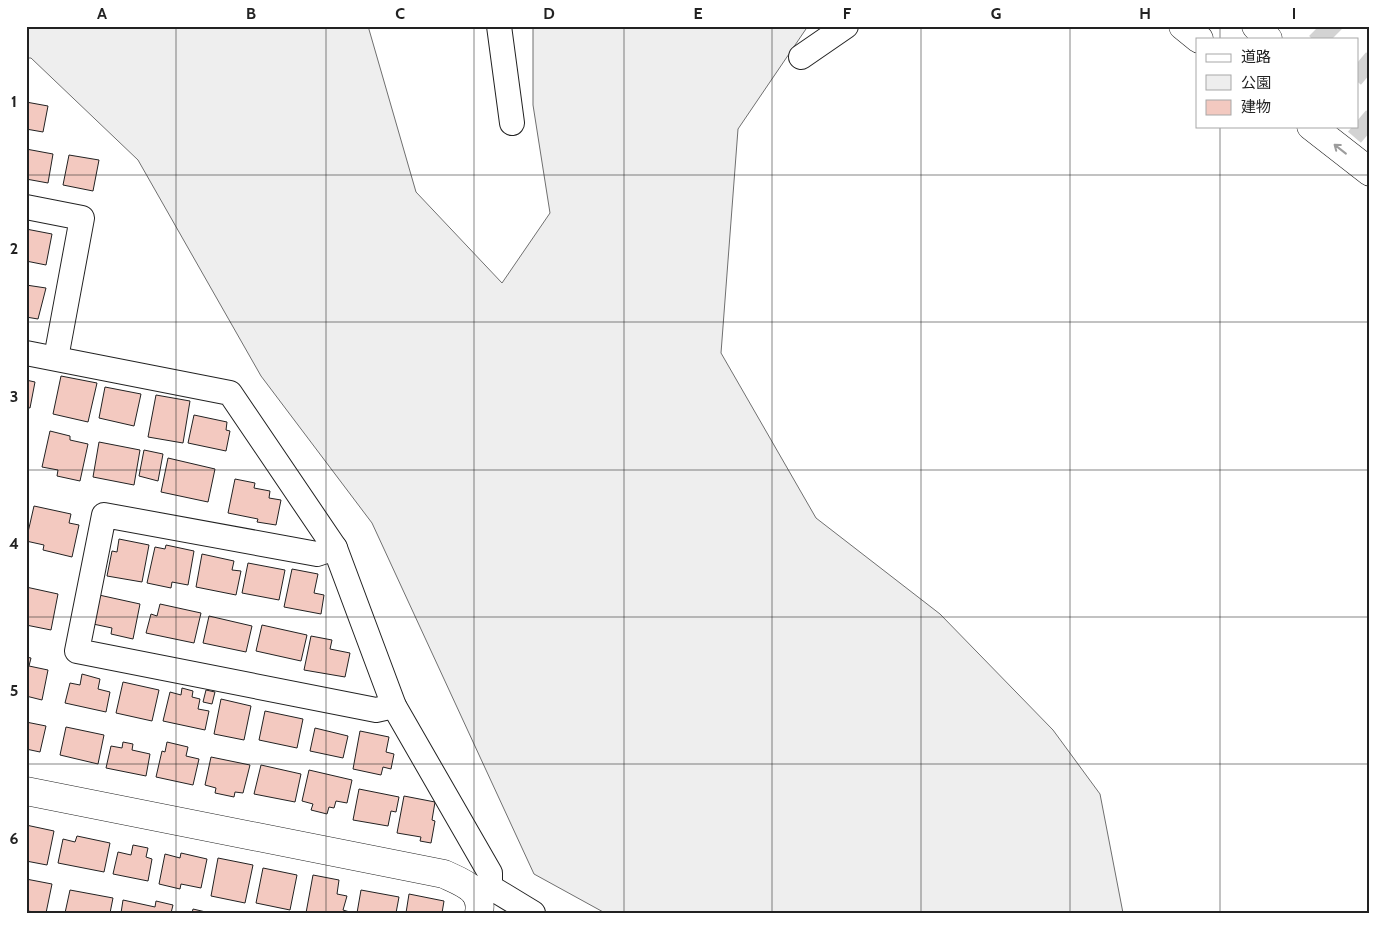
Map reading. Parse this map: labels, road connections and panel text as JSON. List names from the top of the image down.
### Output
{
  "legend": ["道路", "公園", "建物"],
  "grid": {
    "columns": [
      "A",
      "B",
      "C",
      "D",
      "E",
      "F",
      "G",
      "H",
      "I"
    ],
    "rows": [
      "1",
      "2",
      "3",
      "4",
      "5",
      "6"
    ]
  }
}
